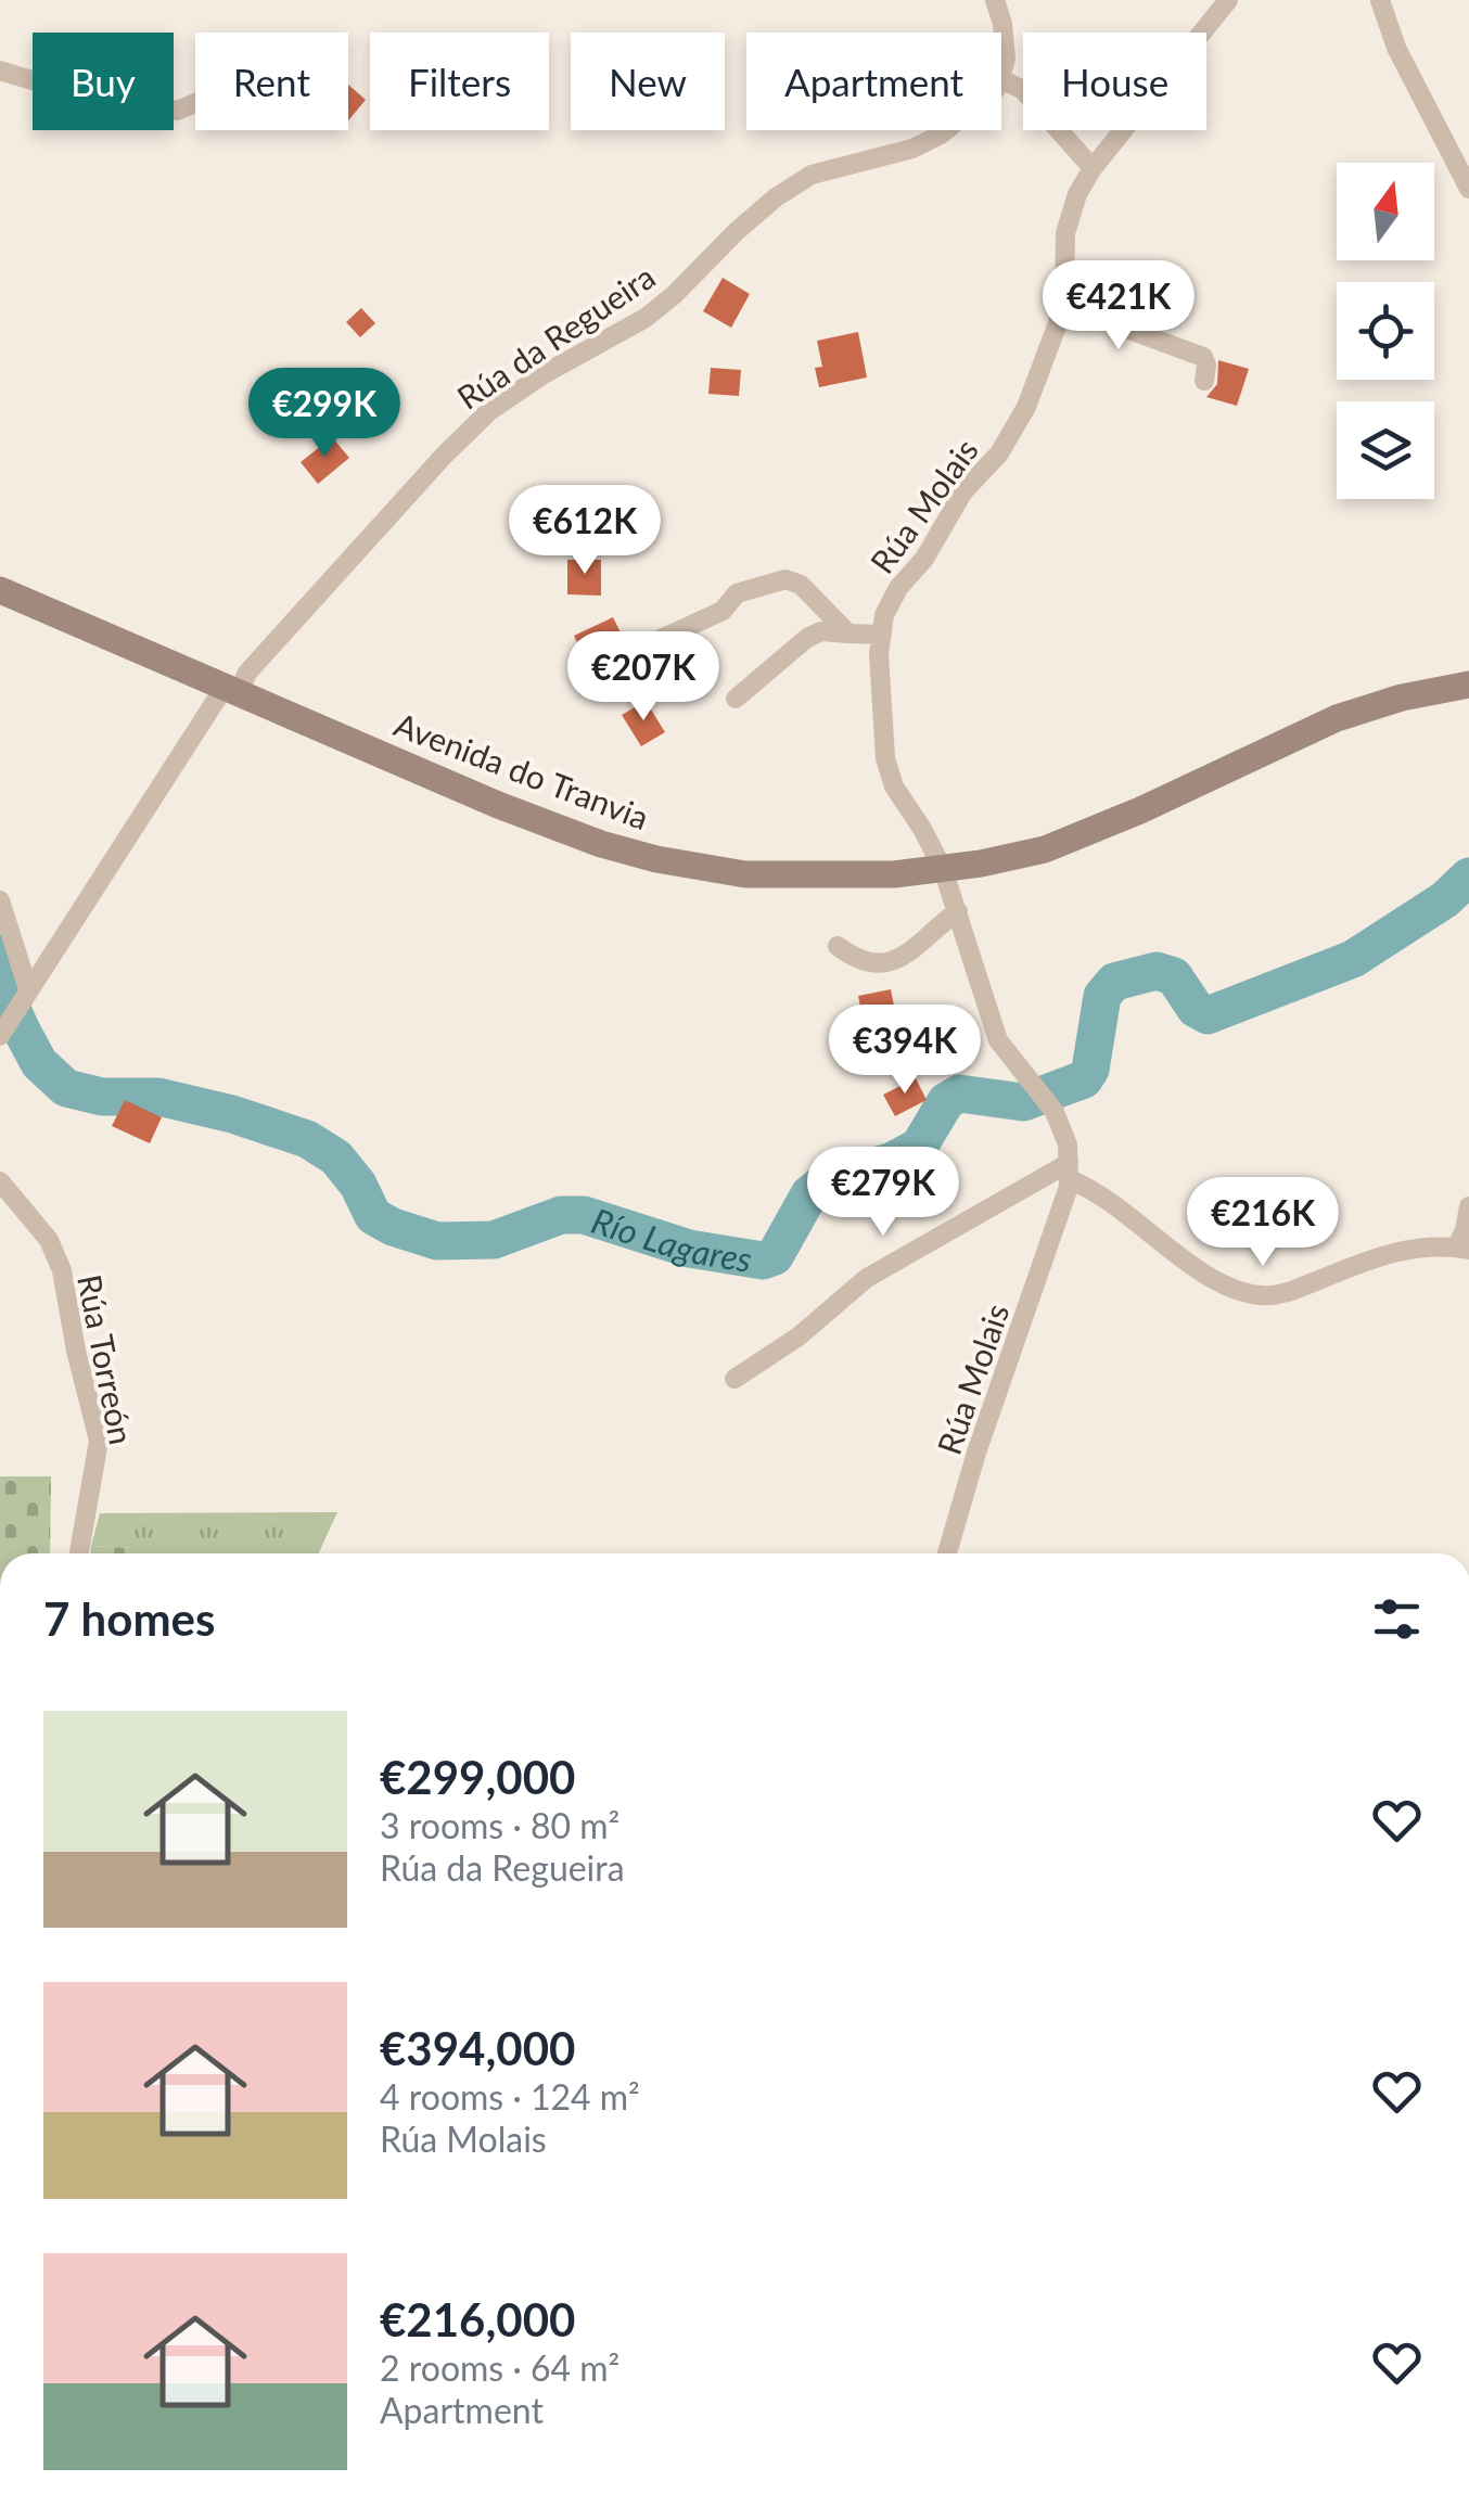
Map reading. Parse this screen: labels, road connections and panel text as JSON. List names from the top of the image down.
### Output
{
  "streets": {
    "main road": ["Avenida do Tranvia"],
    "street": ["Rúa da Regueira", "Rúa Molais", "Rúa Torreón"]
  },
  "crossings": [
    ["Rúa da Regueira", "Avenida do Tranvia"],
    ["Rúa Molais", "Avenida do Tranvia"]
  ],
  "water": ["Río Lagares"],
  "north": "top",
  "page": {
    "chip": [
      "Buy",
      "Rent",
      "Filters",
      "New",
      "Apartment",
      "House"
    ],
    "price": [
      "€421K",
      "€299K",
      "€612K",
      "€207K",
      "€394K",
      "€279K",
      "€216K"
    ],
    "heading": "7 homes",
    "list": [
      {
        "name": "€299,000",
        "note": "3 rooms · 80 m² · Rúa da Regueira"
      },
      {
        "name": "€394,000",
        "note": "4 rooms · 124 m² · Rúa Molais"
      },
      {
        "name": "€216,000",
        "note": "2 rooms · 64 m² · Apartment"
      }
    ]
  }
}
